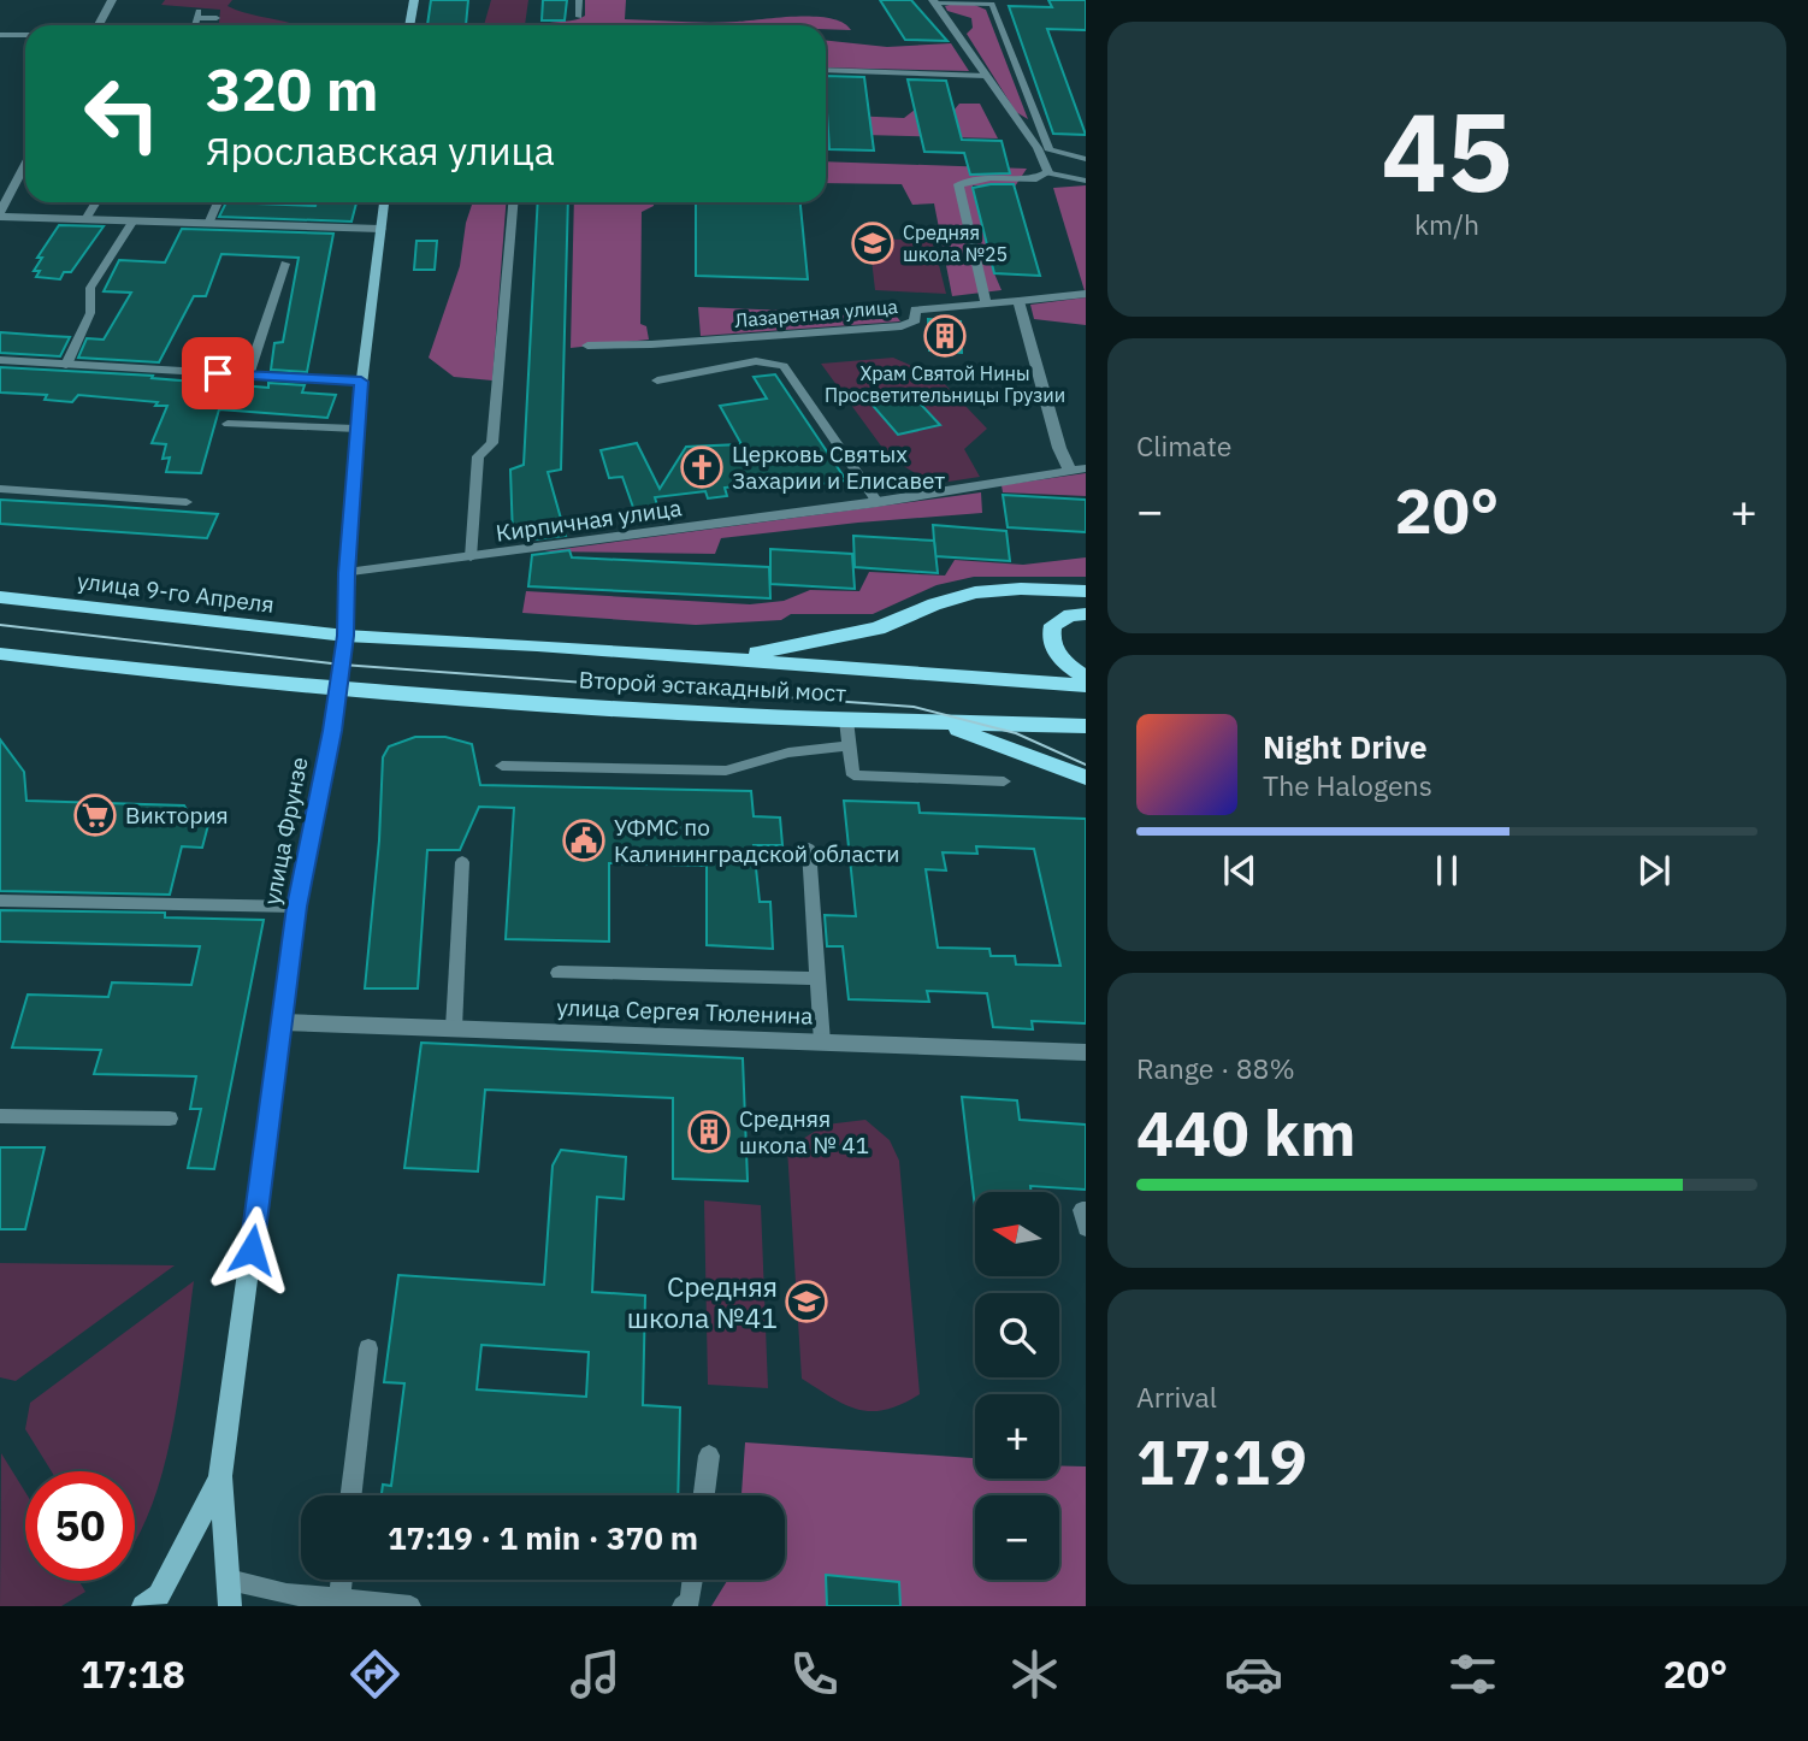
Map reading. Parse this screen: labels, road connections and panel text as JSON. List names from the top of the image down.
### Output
{
  "streets": {
    "main road": ["улица 9-го Апреля", "Второй эстакадный мост", "улица Фрунзе"],
    "street": ["Лазаретная улица", "Кирпичная улица", "улица Сергея Тюленина"]
  },
  "crossings": [
    ["Кирпичная улица", "улица Фрунзе"],
    ["улица 9-го Апреля", "Второй эстакадный мост"],
    ["улица 9-го Апреля", "улица Фрунзе"],
    ["Второй эстакадный мост", "улица Фрунзе"],
    ["улица Фрунзе", "улица Сергея Тюленина"]
  ],
  "places": {
    "school or university": ["Средняя школа №25", "Средняя школа №41"],
    "building": ["Храм Святой Нины Просветительницы Грузии", "Средняя школа № 41"],
    "church": ["Церковь Святых Захарии и Елисавет"],
    "supermarket": ["Виктория"],
    "public building": ["УФМС по Калининградской области"]
  },
  "north": "left",
  "page": {
    "tile": [
      ["45", "km/h"],
      "Climate",
      ["Range · 88%", "440 km"],
      ["Arrival", "17:19"]
    ],
    "turn": ["320 m", "Ярославская улица"],
    "heat": ["−", "20°", "+"],
    "song": ["Night Drive", "The Halogens"],
    "map_buttons": ["+", "−"],
    "limit": "50",
    "trip": "17:19 · 1 min · 370 m",
    "tabs": ["17:18", "20°"]
  }
}
